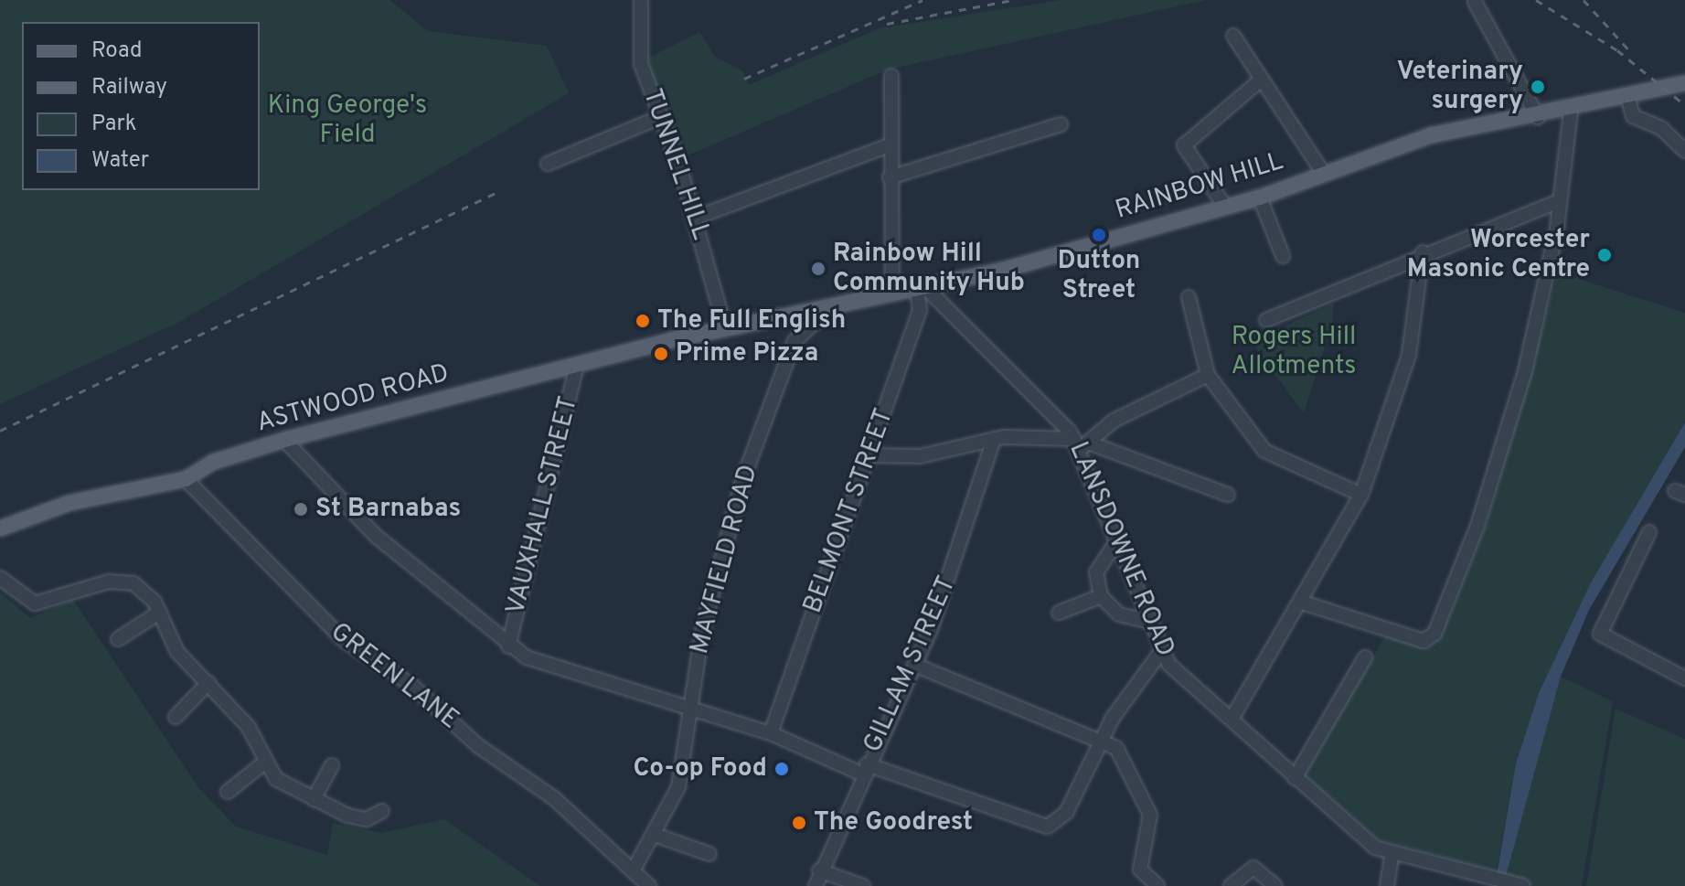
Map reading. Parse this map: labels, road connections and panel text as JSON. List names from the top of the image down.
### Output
{
  "streets": {
    "main road": ["RAINBOW HILL", "ASTWOOD ROAD"],
    "street": [
      "TUNNEL HILL",
      "VAUXHALL STREET",
      "BELMONT STREET",
      "LANSDOWNE ROAD",
      "MAYFIELD ROAD",
      "GILLAM STREET",
      "GREEN LANE"
    ]
  },
  "crossings": [
    ["TUNNEL HILL", "RAINBOW HILL"],
    ["TUNNEL HILL", "ASTWOOD ROAD"],
    ["RAINBOW HILL", "ASTWOOD ROAD"],
    ["RAINBOW HILL", "BELMONT STREET"],
    ["RAINBOW HILL", "LANSDOWNE ROAD"],
    ["RAINBOW HILL", "MAYFIELD ROAD"],
    ["ASTWOOD ROAD", "VAUXHALL STREET"],
    ["ASTWOOD ROAD", "GREEN LANE"],
    ["BELMONT STREET", "LANSDOWNE ROAD"],
    ["MAYFIELD ROAD", "GREEN LANE"]
  ],
  "parks": ["King George's Field", "Rogers Hill Allotments"],
  "places": [
    "Veterinary surgery",
    "Dutton Street",
    "Worcester Masonic Centre",
    "Rainbow Hill Community Hub",
    "The Full English",
    "Prime Pizza",
    "St Barnabas",
    "Co-op Food",
    "The Goodrest"
  ],
  "legend": [
    "Road",
    "Railway",
    "Park",
    "Water"
  ]
}
